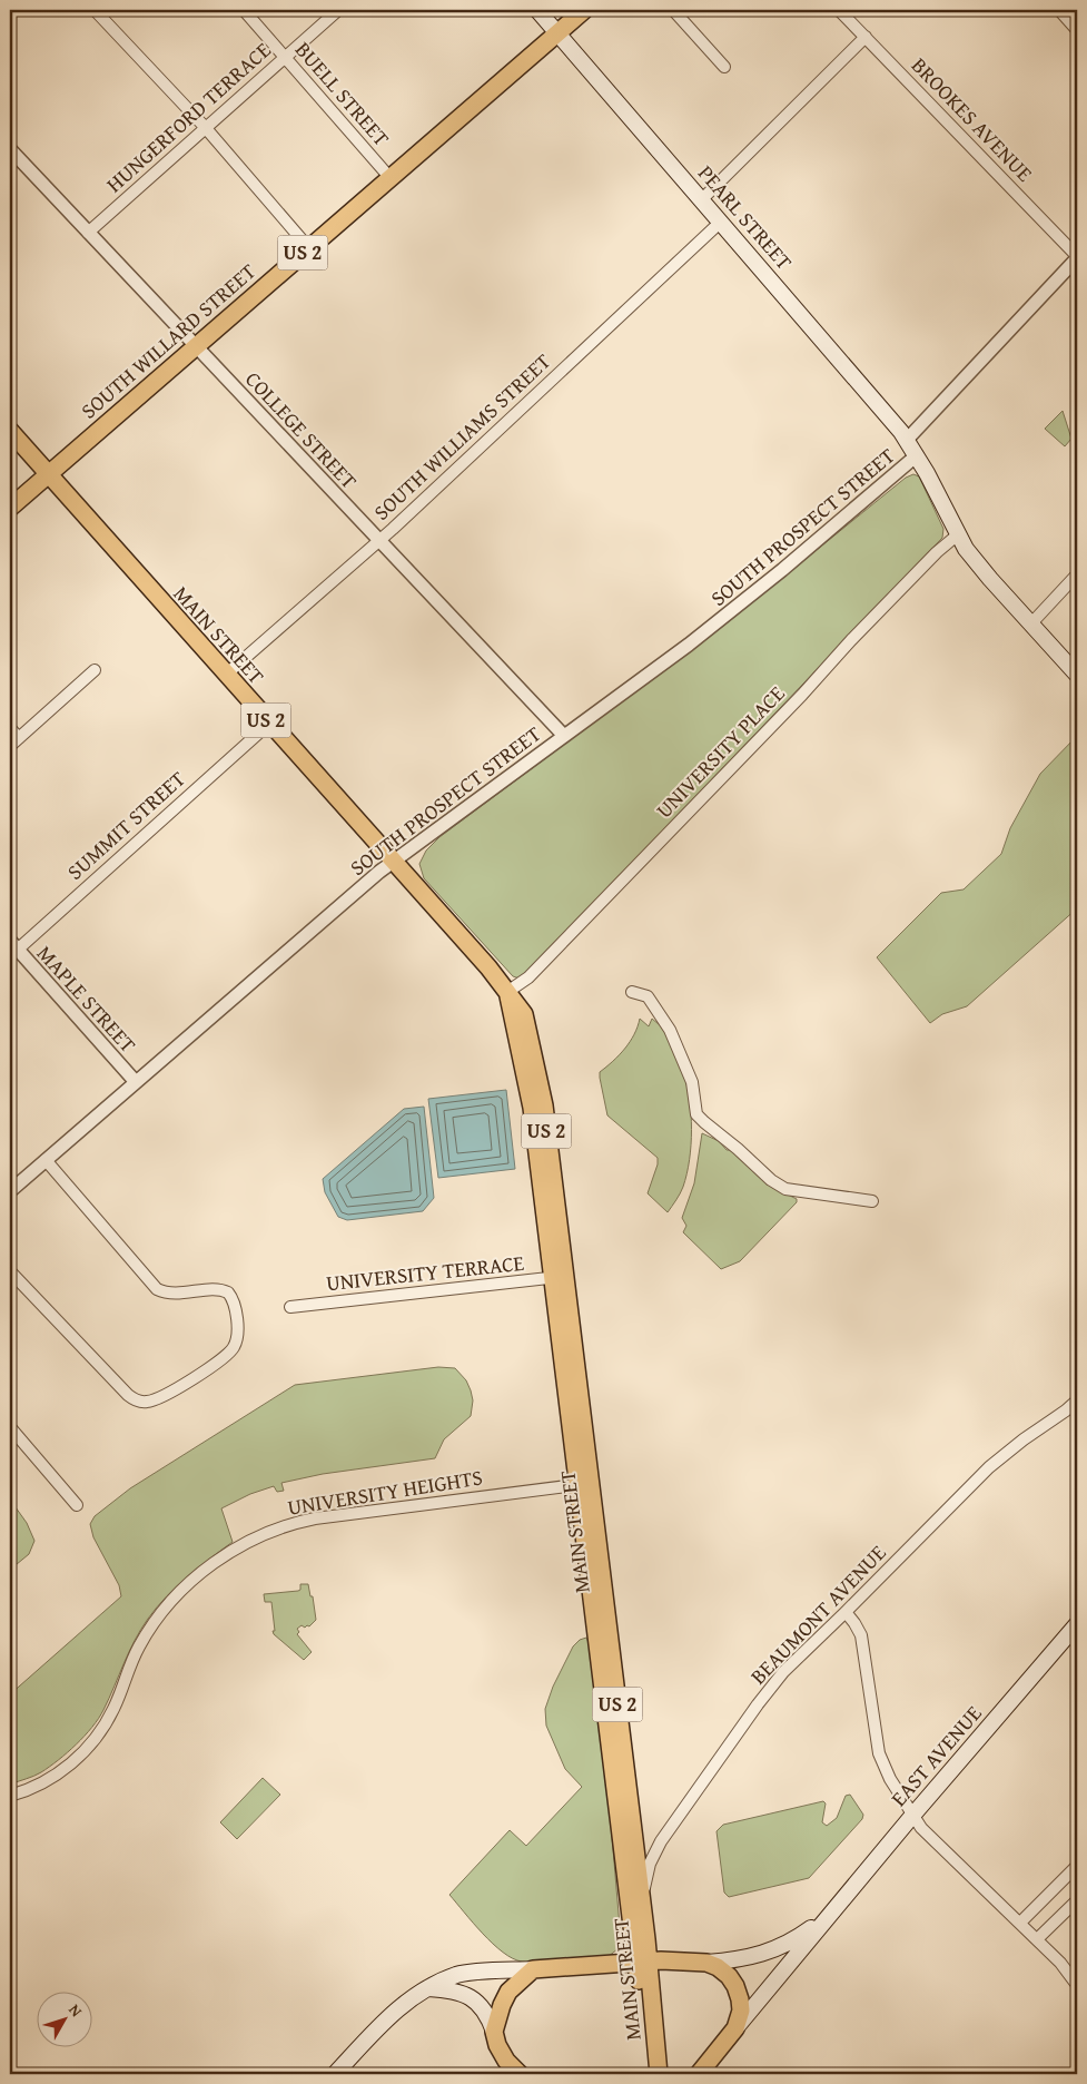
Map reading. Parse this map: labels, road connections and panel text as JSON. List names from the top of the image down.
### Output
{
  "streets": {
    "main road": [
      "PEARL STREET",
      "US 2",
      "SOUTH WILLARD STREET",
      "MAIN STREET",
      "EAST AVENUE"
    ],
    "street": [
      "BUELL STREET",
      "HUNGERFORD TERRACE",
      "BROOKES AVENUE",
      "COLLEGE STREET",
      "SOUTH WILLIAMS STREET",
      "SOUTH PROSPECT STREET",
      "UNIVERSITY PLACE",
      "SUMMIT STREET",
      "MAPLE STREET",
      "UNIVERSITY TERRACE",
      "UNIVERSITY HEIGHTS",
      "BEAUMONT AVENUE"
    ]
  },
  "crossings": [
    ["BUELL STREET", "HUNGERFORD TERRACE"],
    ["BUELL STREET", "SOUTH WILLARD STREET"],
    ["HUNGERFORD TERRACE", "COLLEGE STREET"],
    ["PEARL STREET", "US 2"],
    ["PEARL STREET", "SOUTH WILLARD STREET"],
    ["PEARL STREET", "SOUTH WILLIAMS STREET"],
    ["PEARL STREET", "SOUTH PROSPECT STREET"],
    ["PEARL STREET", "UNIVERSITY PLACE"],
    ["US 2", "SOUTH WILLARD STREET"],
    ["SOUTH WILLARD STREET", "COLLEGE STREET"],
    ["SOUTH WILLARD STREET", "MAIN STREET"],
    ["COLLEGE STREET", "SOUTH WILLIAMS STREET"],
    ["COLLEGE STREET", "SOUTH PROSPECT STREET"],
    ["SOUTH WILLIAMS STREET", "MAIN STREET"],
    ["SOUTH PROSPECT STREET", "MAIN STREET"],
    ["SOUTH PROSPECT STREET", "MAPLE STREET"],
    ["MAIN STREET", "UNIVERSITY PLACE"],
    ["MAIN STREET", "SUMMIT STREET"],
    ["MAIN STREET", "UNIVERSITY TERRACE"],
    ["MAIN STREET", "UNIVERSITY HEIGHTS"],
    ["MAIN STREET", "BEAUMONT AVENUE"],
    ["MAIN STREET", "EAST AVENUE"],
    ["SUMMIT STREET", "MAPLE STREET"]
  ],
  "north": "top right"
}
